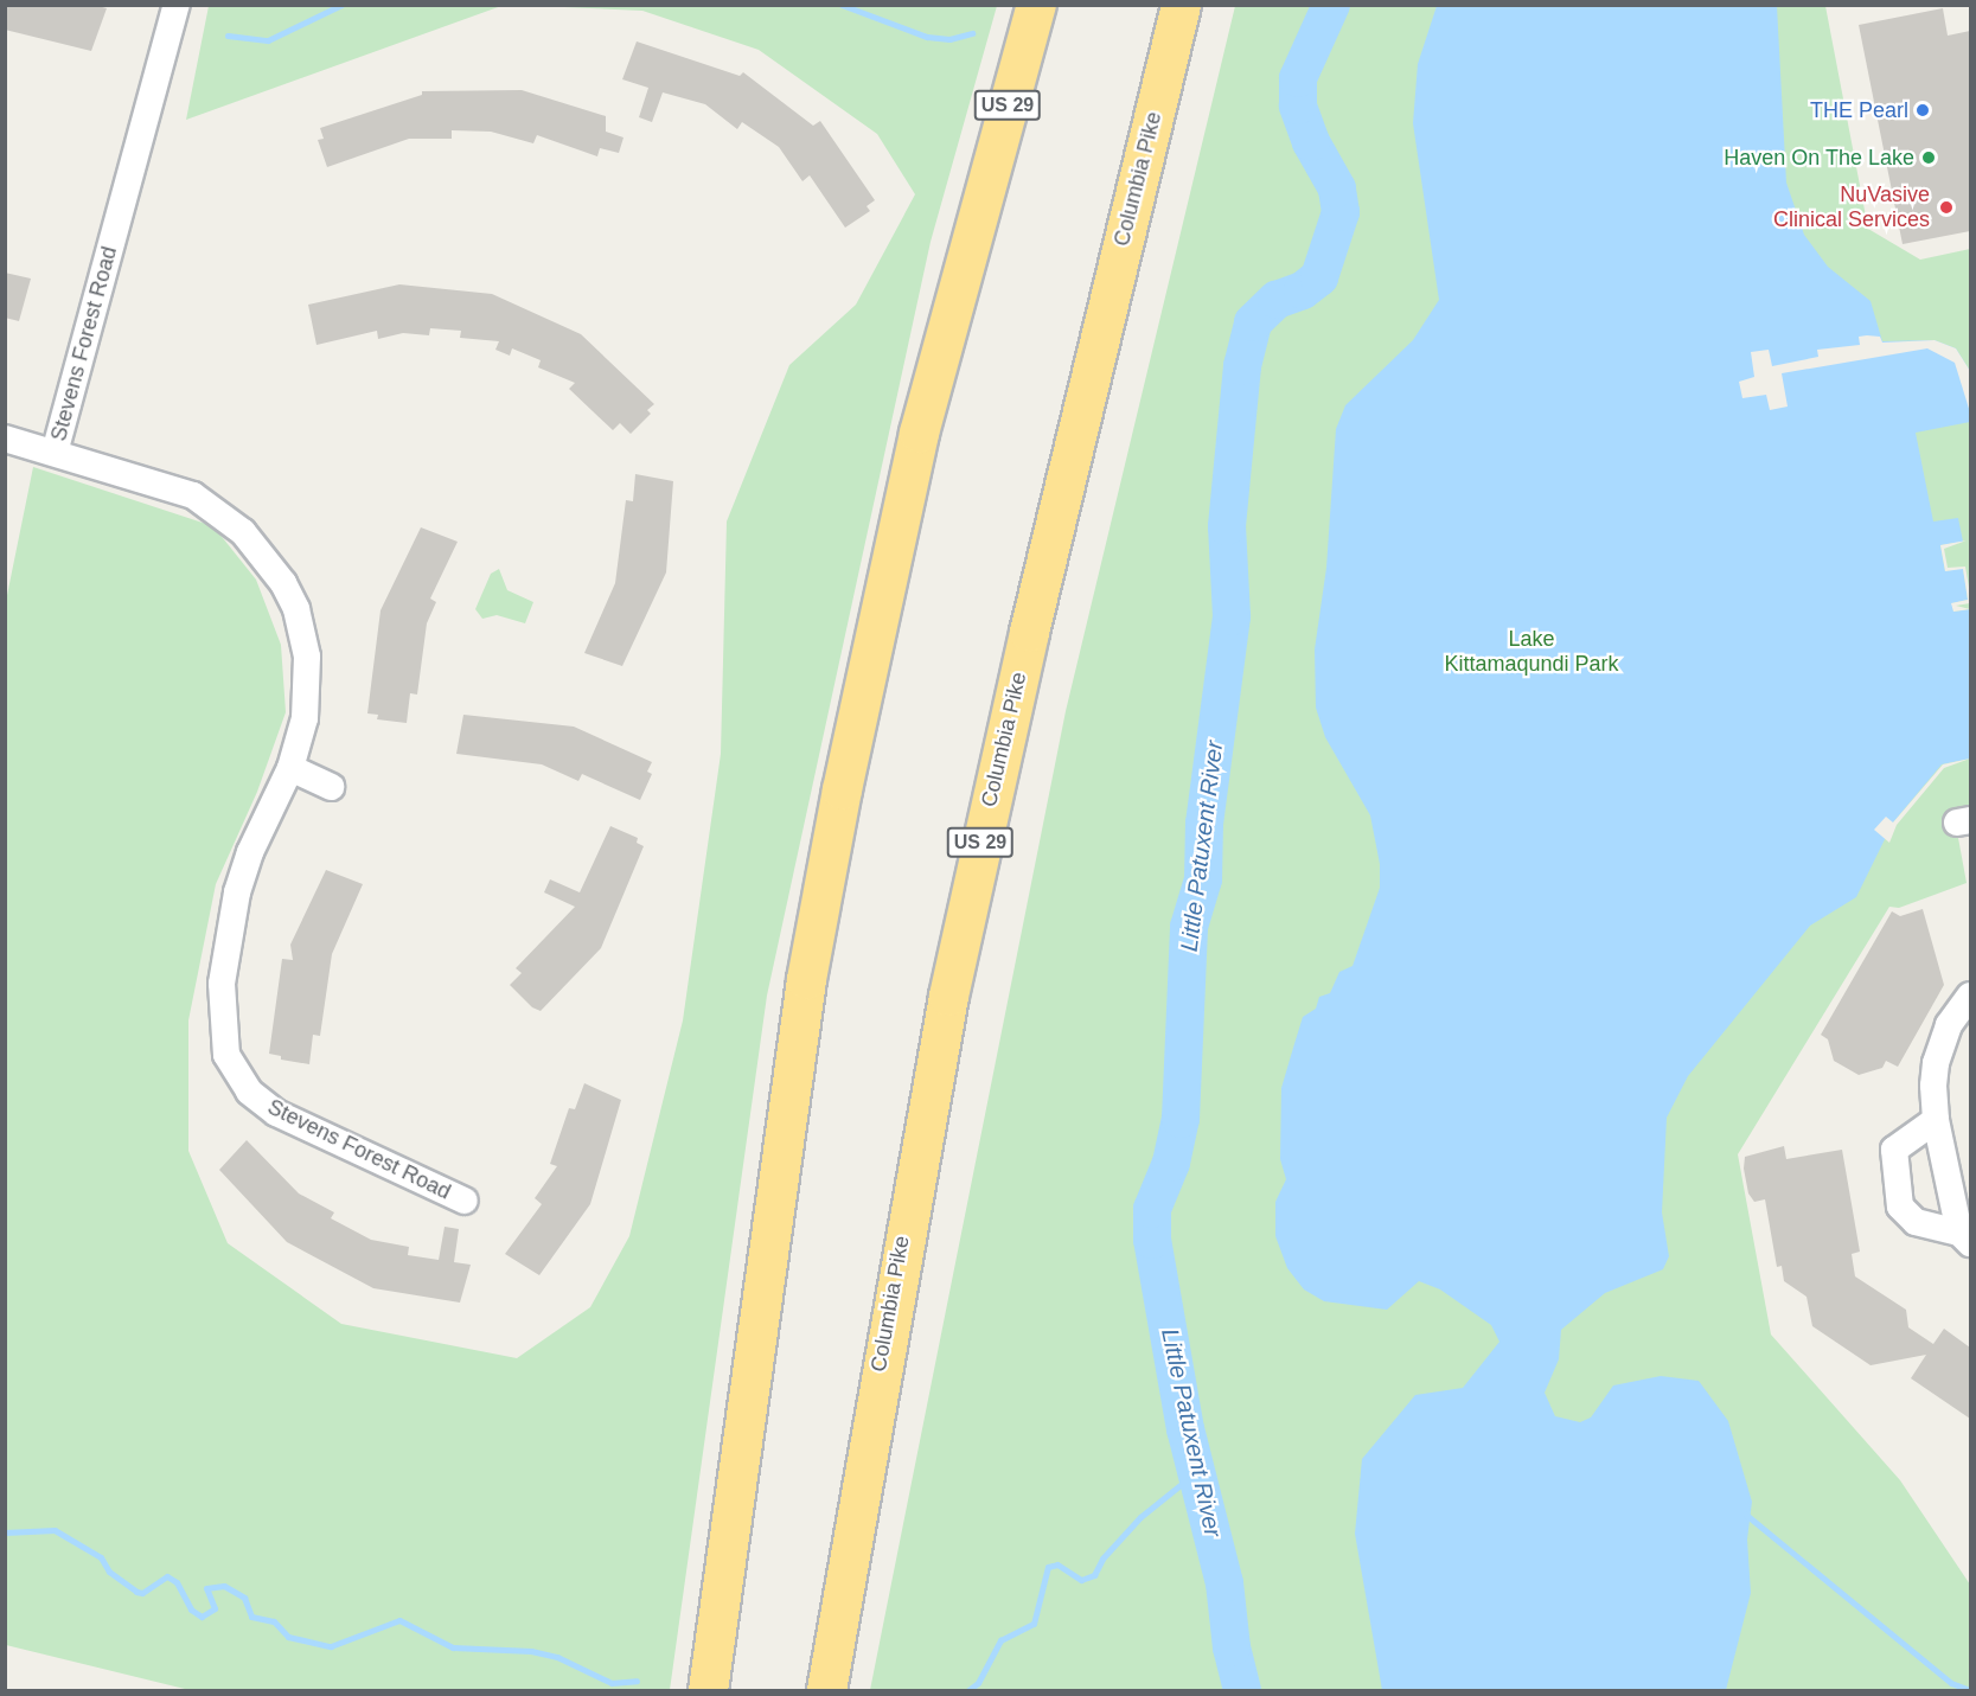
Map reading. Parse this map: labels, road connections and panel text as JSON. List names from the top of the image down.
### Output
{
  "streets": {
    "highway": ["US 29", "Columbia Pike"],
    "street": ["Stevens Forest Road"]
  },
  "water": ["Little Patuxent River"],
  "parks": ["Lake Kittamaqundi Park"],
  "places": ["THE Pearl", "Haven On The Lake", "NuVasive Clinical Services"]
}
